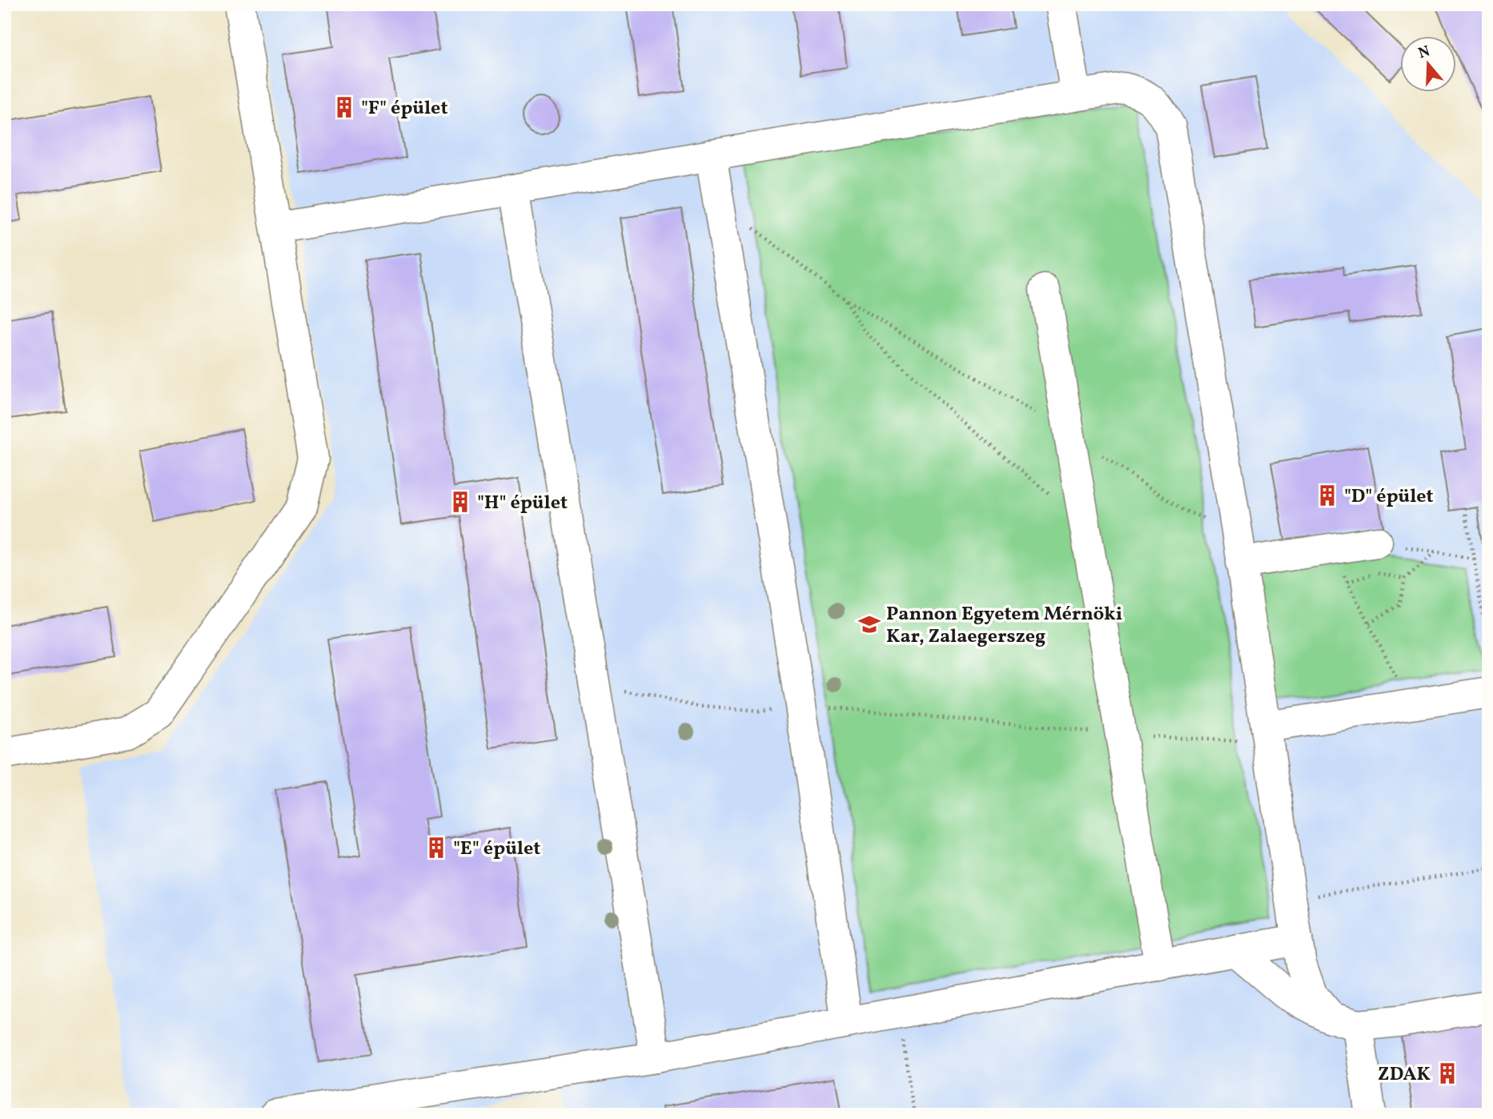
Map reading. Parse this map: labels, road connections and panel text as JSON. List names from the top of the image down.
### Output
{
  "places": {
    "building": [
      "\"F\" épület",
      "\"D\" épület",
      "\"H\" épület",
      "\"E\" épület",
      "ZDAK"
    ],
    "school or university": ["Pannon Egyetem Mérnöki Kar, Zalaegerszeg"]
  },
  "north": "top"
}
